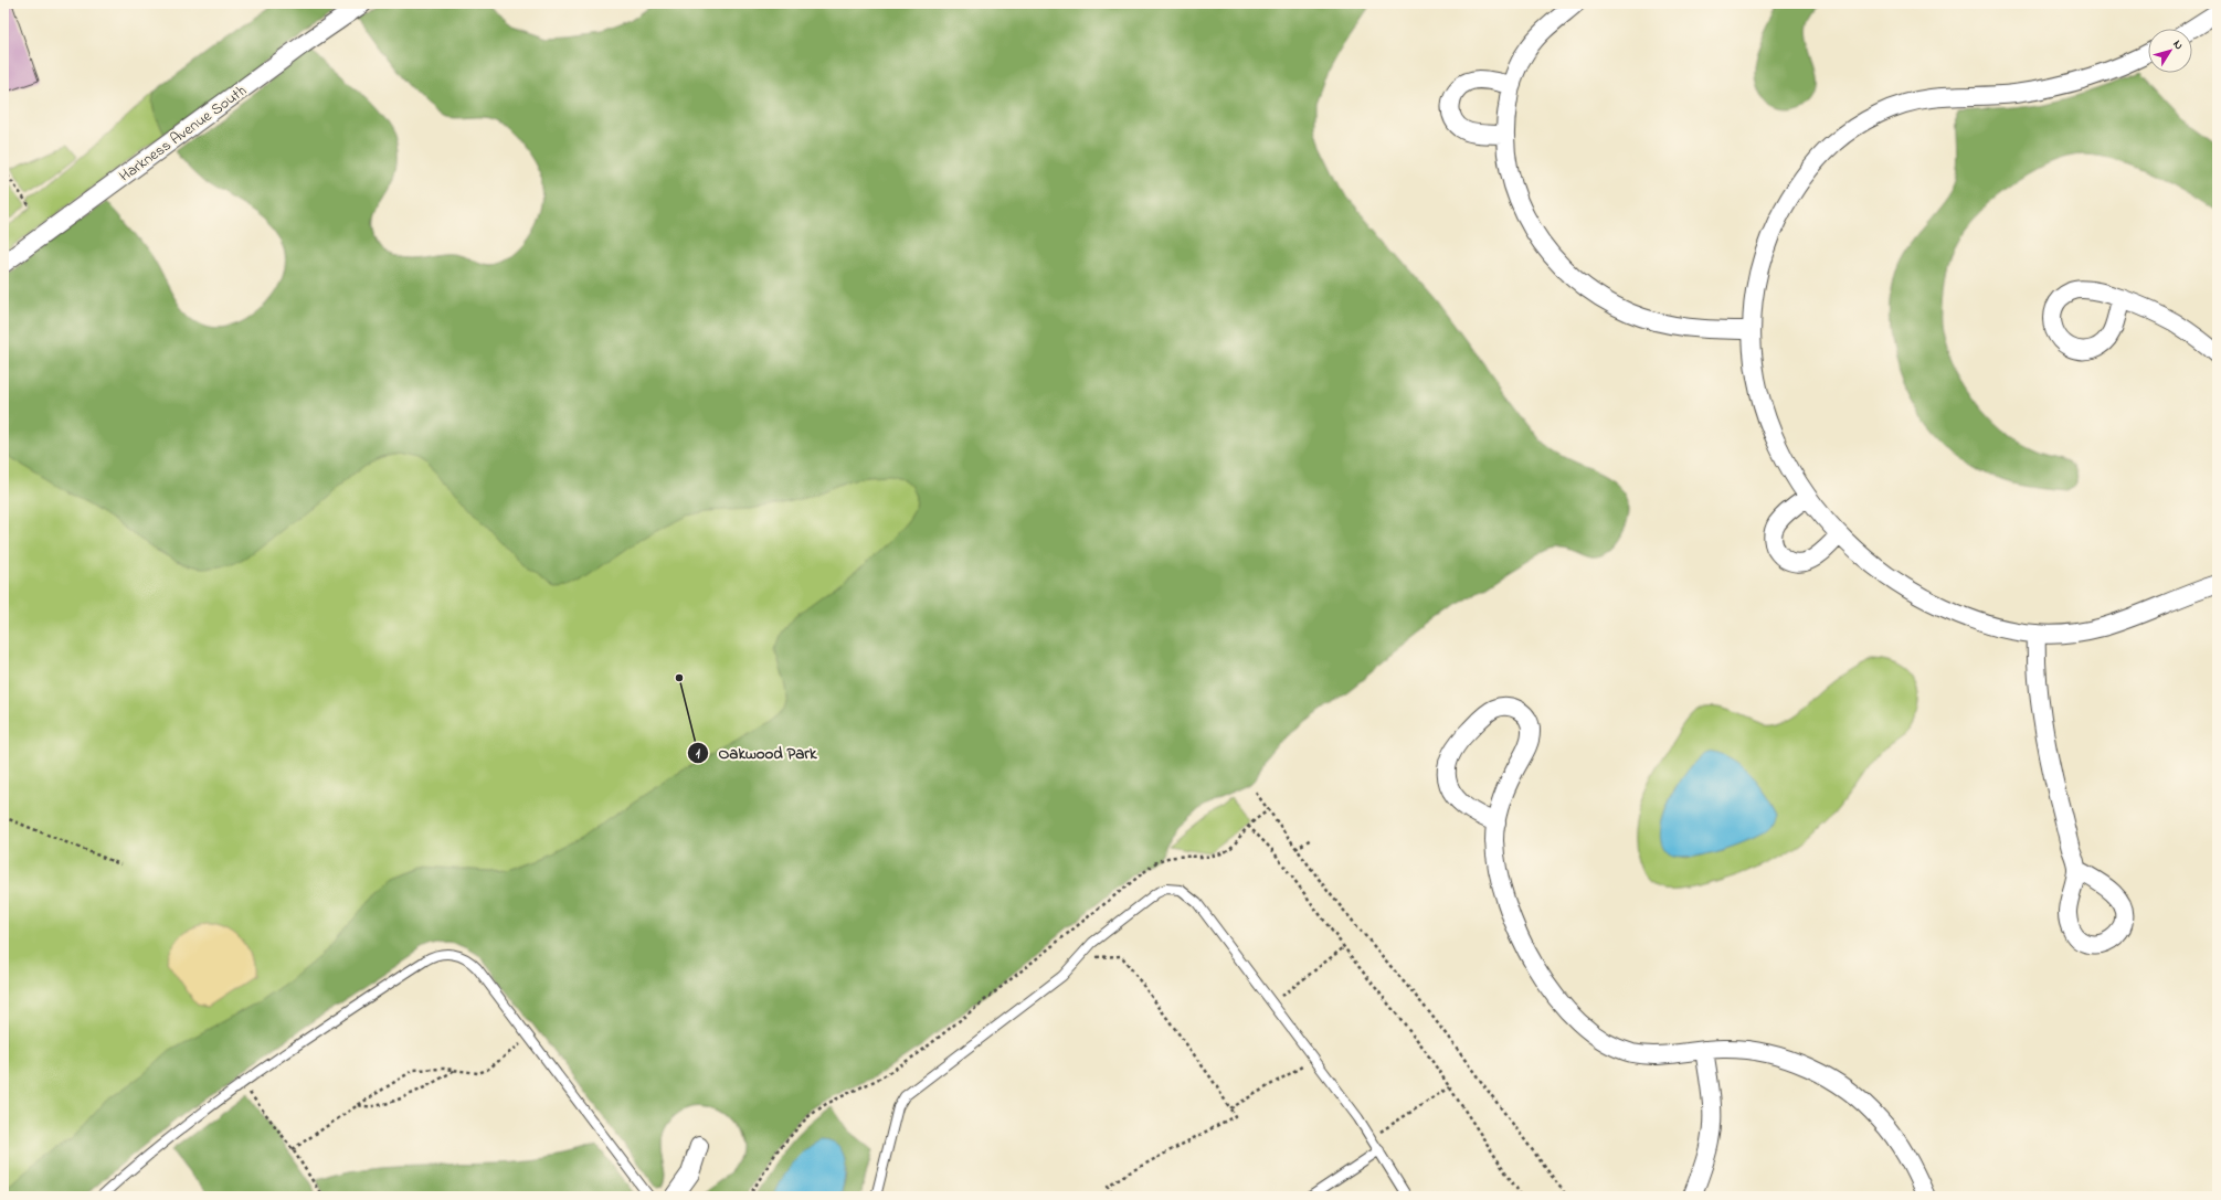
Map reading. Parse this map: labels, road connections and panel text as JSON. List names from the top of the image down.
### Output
{
  "streets": {
    "street": ["Harkness Avenue South"]
  },
  "places": ["Oakwood Park"],
  "north": "top right"
}
